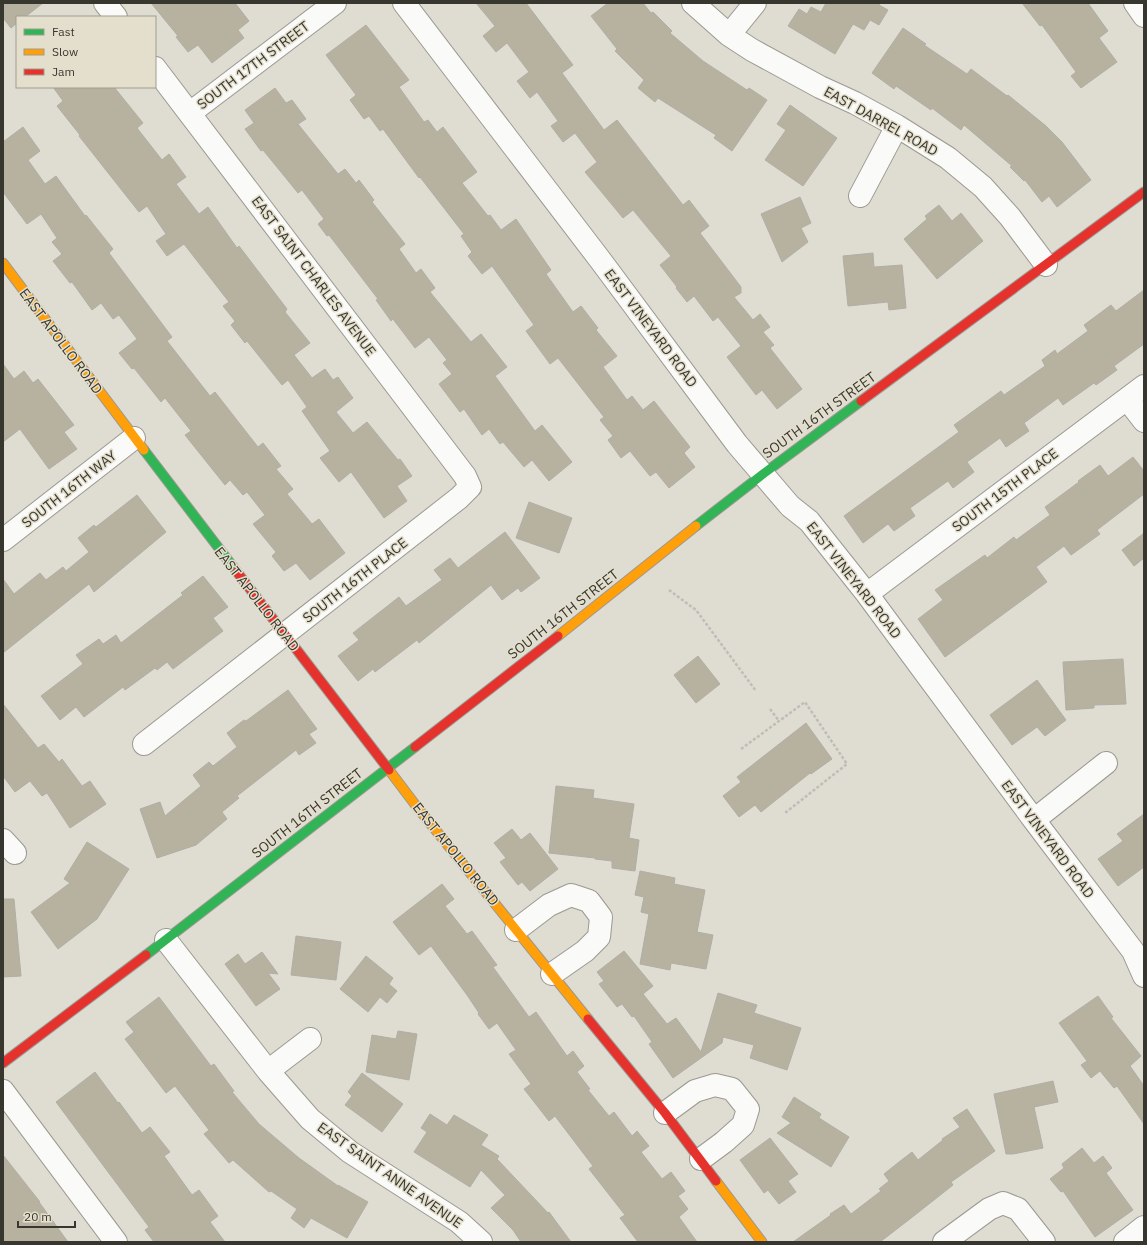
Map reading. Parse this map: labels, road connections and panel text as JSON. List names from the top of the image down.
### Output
{
  "streets": {
    "main road": ["EAST APOLLO ROAD", "SOUTH 16TH STREET"],
    "street": [
      "SOUTH 17TH STREET",
      "EAST DARREL ROAD",
      "EAST SAINT CHARLES AVENUE",
      "EAST VINEYARD ROAD",
      "SOUTH 16TH WAY",
      "SOUTH 15TH PLACE",
      "SOUTH 16TH PLACE",
      "EAST SAINT ANNE AVENUE"
    ]
  },
  "crossings": [
    ["SOUTH 17TH STREET", "EAST SAINT CHARLES AVENUE"],
    ["EAST DARREL ROAD", "SOUTH 16TH STREET"],
    ["EAST SAINT CHARLES AVENUE", "SOUTH 16TH PLACE"],
    ["EAST VINEYARD ROAD", "SOUTH 16TH STREET"],
    ["EAST VINEYARD ROAD", "SOUTH 15TH PLACE"],
    ["EAST APOLLO ROAD", "SOUTH 16TH STREET"],
    ["EAST APOLLO ROAD", "SOUTH 16TH WAY"],
    ["EAST APOLLO ROAD", "SOUTH 16TH PLACE"],
    ["SOUTH 16TH STREET", "EAST SAINT ANNE AVENUE"]
  ],
  "legend": ["Fast", "Slow", "Jam"],
  "scale_bar": "20 m"
}
